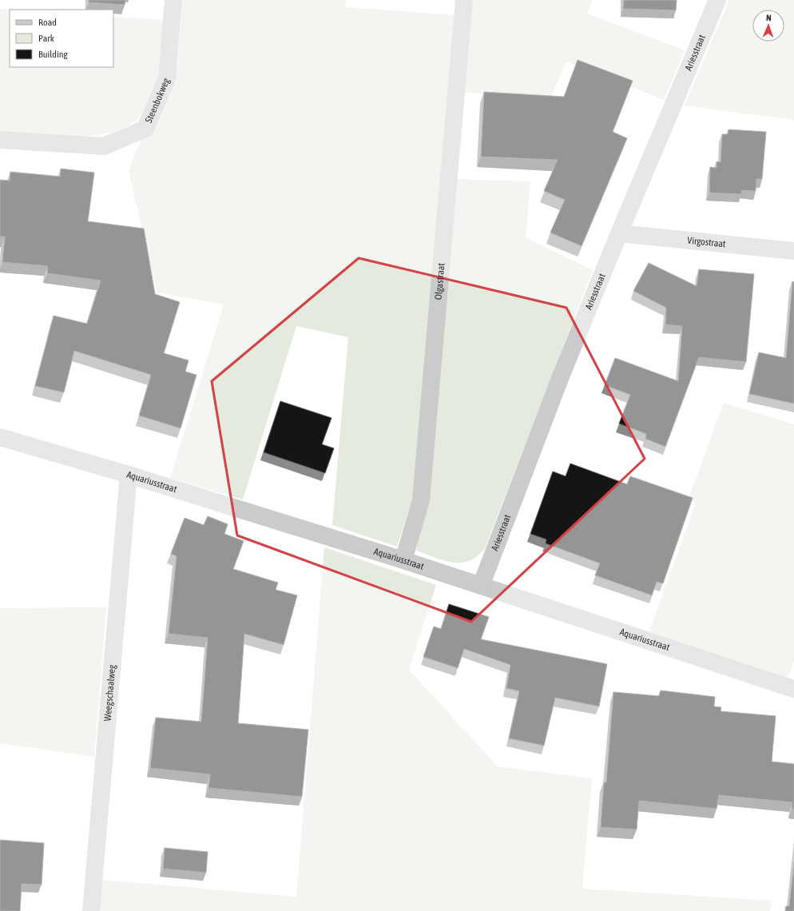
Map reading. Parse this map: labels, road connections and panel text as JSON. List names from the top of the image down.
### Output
{
  "streets": {
    "street": [
      "Ariesstraat",
      "Steenbokweg",
      "Virgostraat",
      "Olgastraat",
      "Aquariusstraat",
      "Weegschaalweg"
    ]
  },
  "crossings": [
    ["Ariesstraat", "Virgostraat"],
    ["Ariesstraat", "Aquariusstraat"],
    ["Olgastraat", "Aquariusstraat"],
    ["Aquariusstraat", "Weegschaalweg"]
  ],
  "legend": ["Road", "Park", "Building"],
  "north": "top"
}
